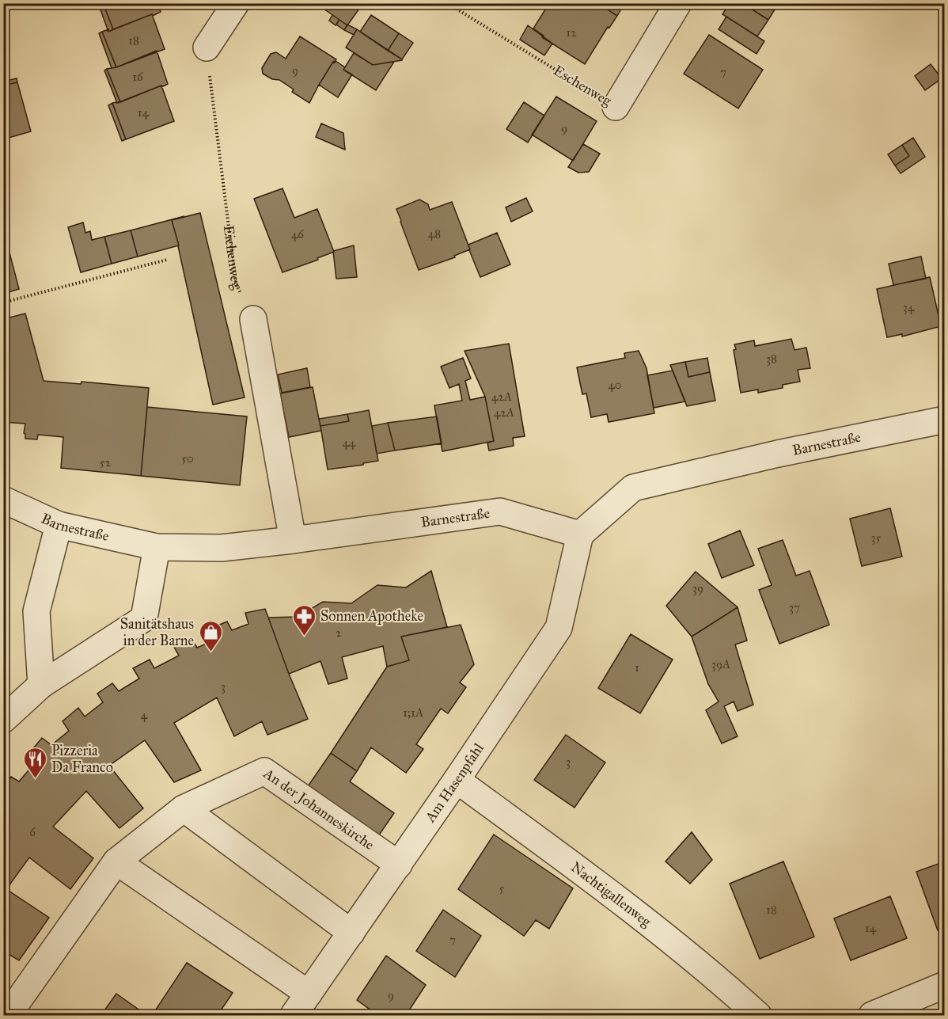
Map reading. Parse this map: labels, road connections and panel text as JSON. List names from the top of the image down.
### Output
{
  "streets": {
    "street": [
      "Eschenweg",
      "Barnestraße",
      "Am Hasenpfahl",
      "An der Johanneskirche",
      "Nachtigallenweg"
    ],
    "path": ["Eichenweg"]
  },
  "crossings": [
    ["Barnestraße", "Am Hasenpfahl"],
    ["Am Hasenpfahl", "An der Johanneskirche"],
    ["Am Hasenpfahl", "Nachtigallenweg"]
  ],
  "places": {
    "pharmacy": ["Sonnen Apotheke"],
    "shop": ["Sanitätshaus in der Barne"],
    "restaurant": ["Pizzeria Da Franco"]
  },
  "house_numbers": [
    "12",
    "18",
    "9",
    "7",
    "16",
    "14",
    "9",
    "48",
    "46",
    "34",
    "38",
    "40",
    "42A",
    "42A",
    "44",
    "50",
    "52",
    "35",
    "39",
    "37",
    "2",
    "39A",
    "1",
    "3",
    "1;1A",
    "4",
    "3",
    "6",
    "5",
    "18",
    "14",
    "7",
    "9"
  ]
}
